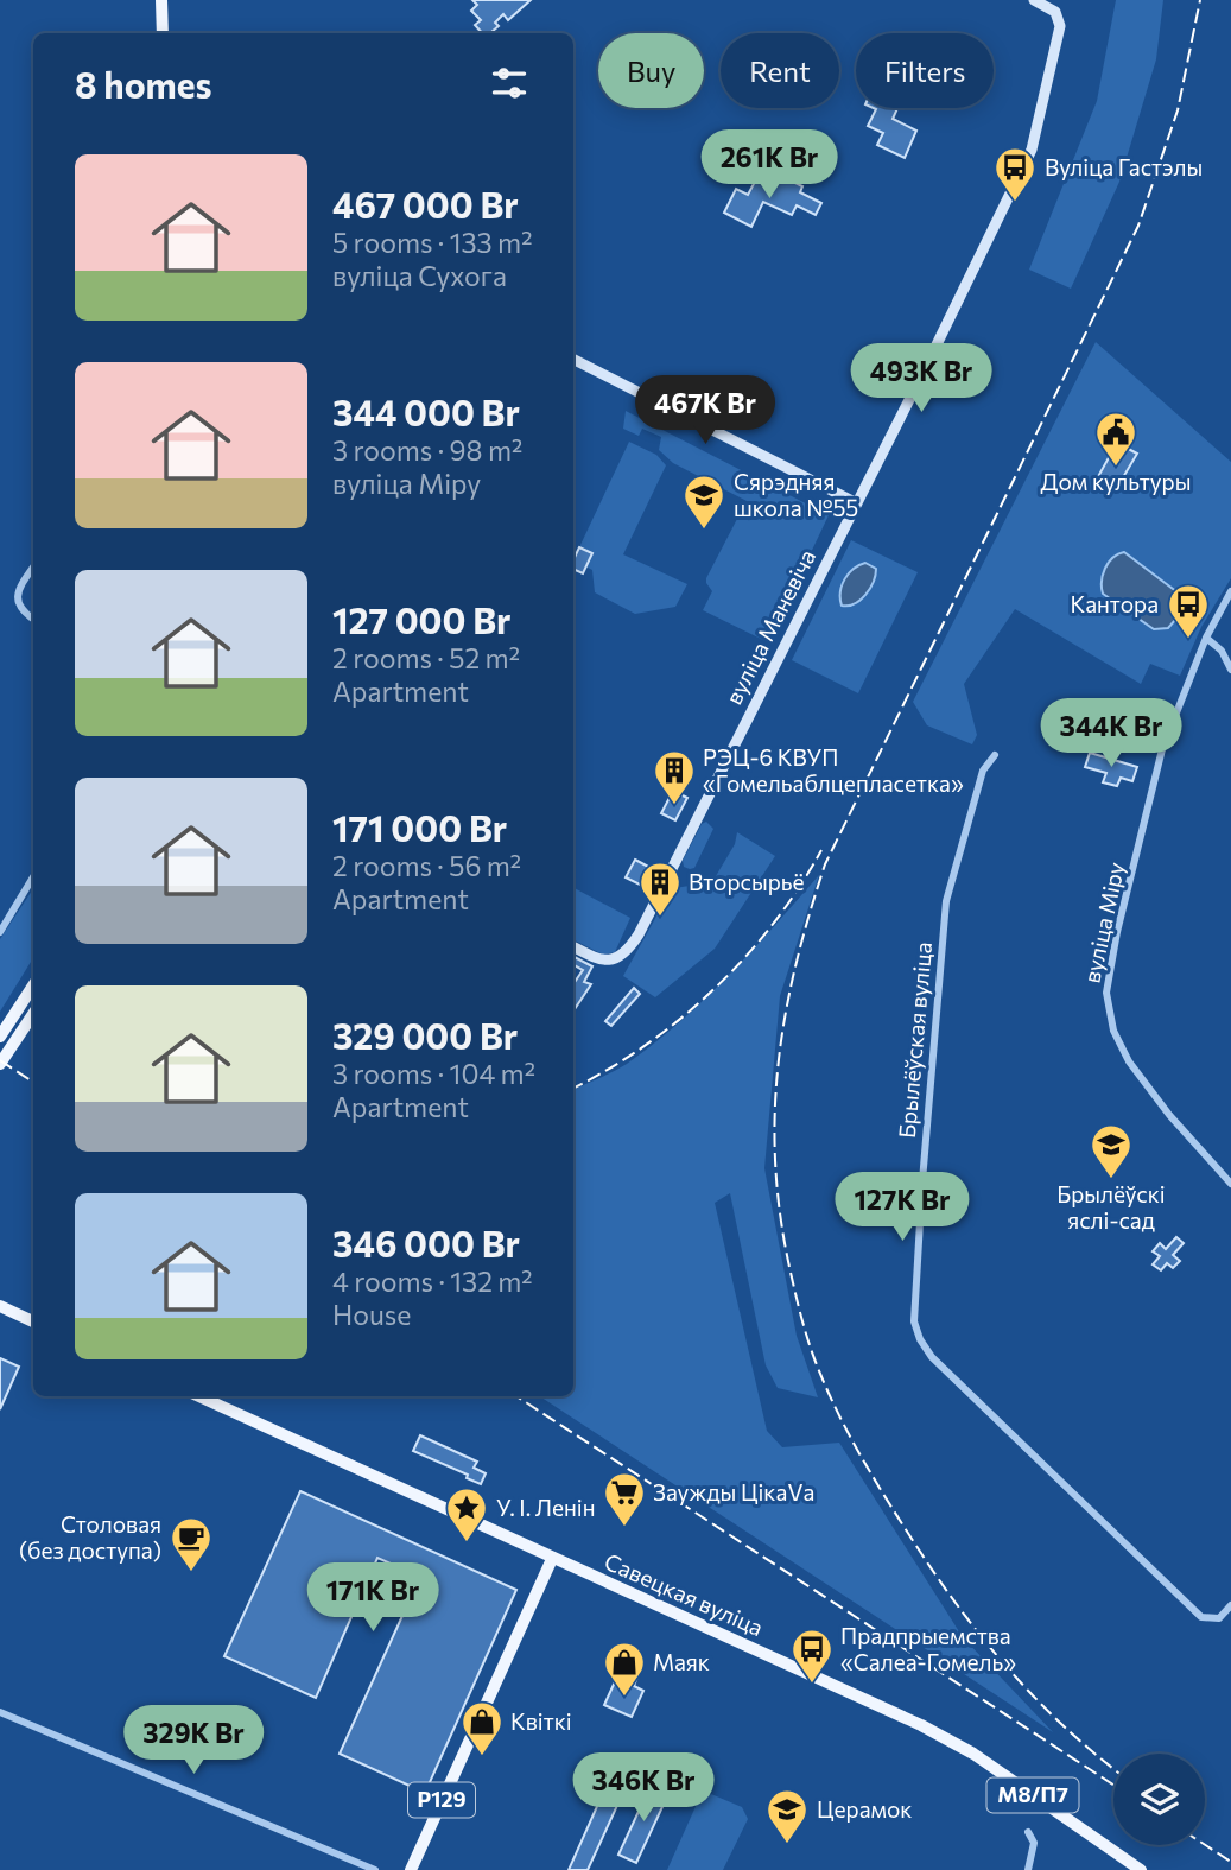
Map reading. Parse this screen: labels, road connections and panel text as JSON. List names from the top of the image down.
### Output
{
  "streets": {
    "main road": ["Савецкая вуліца", "М8/П7", "Р129"],
    "street": ["вуліца Маневіча", "вуліца Міру", "Брылёўская вуліца"]
  },
  "crossings": [
    ["Савецкая вуліца", "Р129"]
  ],
  "places": {
    "bus stop": ["Вуліца Гастэлы", "Кантора", "Прадпрыемства «Салеа-Гомель»"],
    "public building": ["Дом культуры"],
    "school or university": ["Сярэдняя школа №55", "Брылёўскі яслі-сад", "Церамок"],
    "building": ["РЭЦ-6 КВУП «Гомельаблцепласетка»", "Вторсырьё"],
    "supermarket": ["Заужды ЦікаVа"],
    "place": ["У. І. Ленін"],
    "cafe": ["Столовая (без доступа)"],
    "shop": ["Маяк", "Квіткі"]
  },
  "page": {
    "chip": ["Buy", "Rent", "Filters"],
    "heading": "8 homes",
    "price": [
      "261K Br",
      "493K Br",
      "467K Br",
      "344K Br",
      "127K Br",
      "171K Br",
      "329K Br",
      "346K Br"
    ],
    "list": [
      {
        "name": "467 000 Br",
        "note": "5 rooms · 133 m² · вуліца Сухога"
      },
      {
        "name": "344 000 Br",
        "note": "3 rooms · 98 m² · вуліца Міру"
      },
      {
        "name": "127 000 Br",
        "note": "2 rooms · 52 m² · Apartment"
      },
      {
        "name": "171 000 Br",
        "note": "2 rooms · 56 m² · Apartment"
      },
      {
        "name": "329 000 Br",
        "note": "3 rooms · 104 m² · Apartment"
      },
      {
        "name": "346 000 Br",
        "note": "4 rooms · 132 m² · House"
      }
    ]
  }
}
